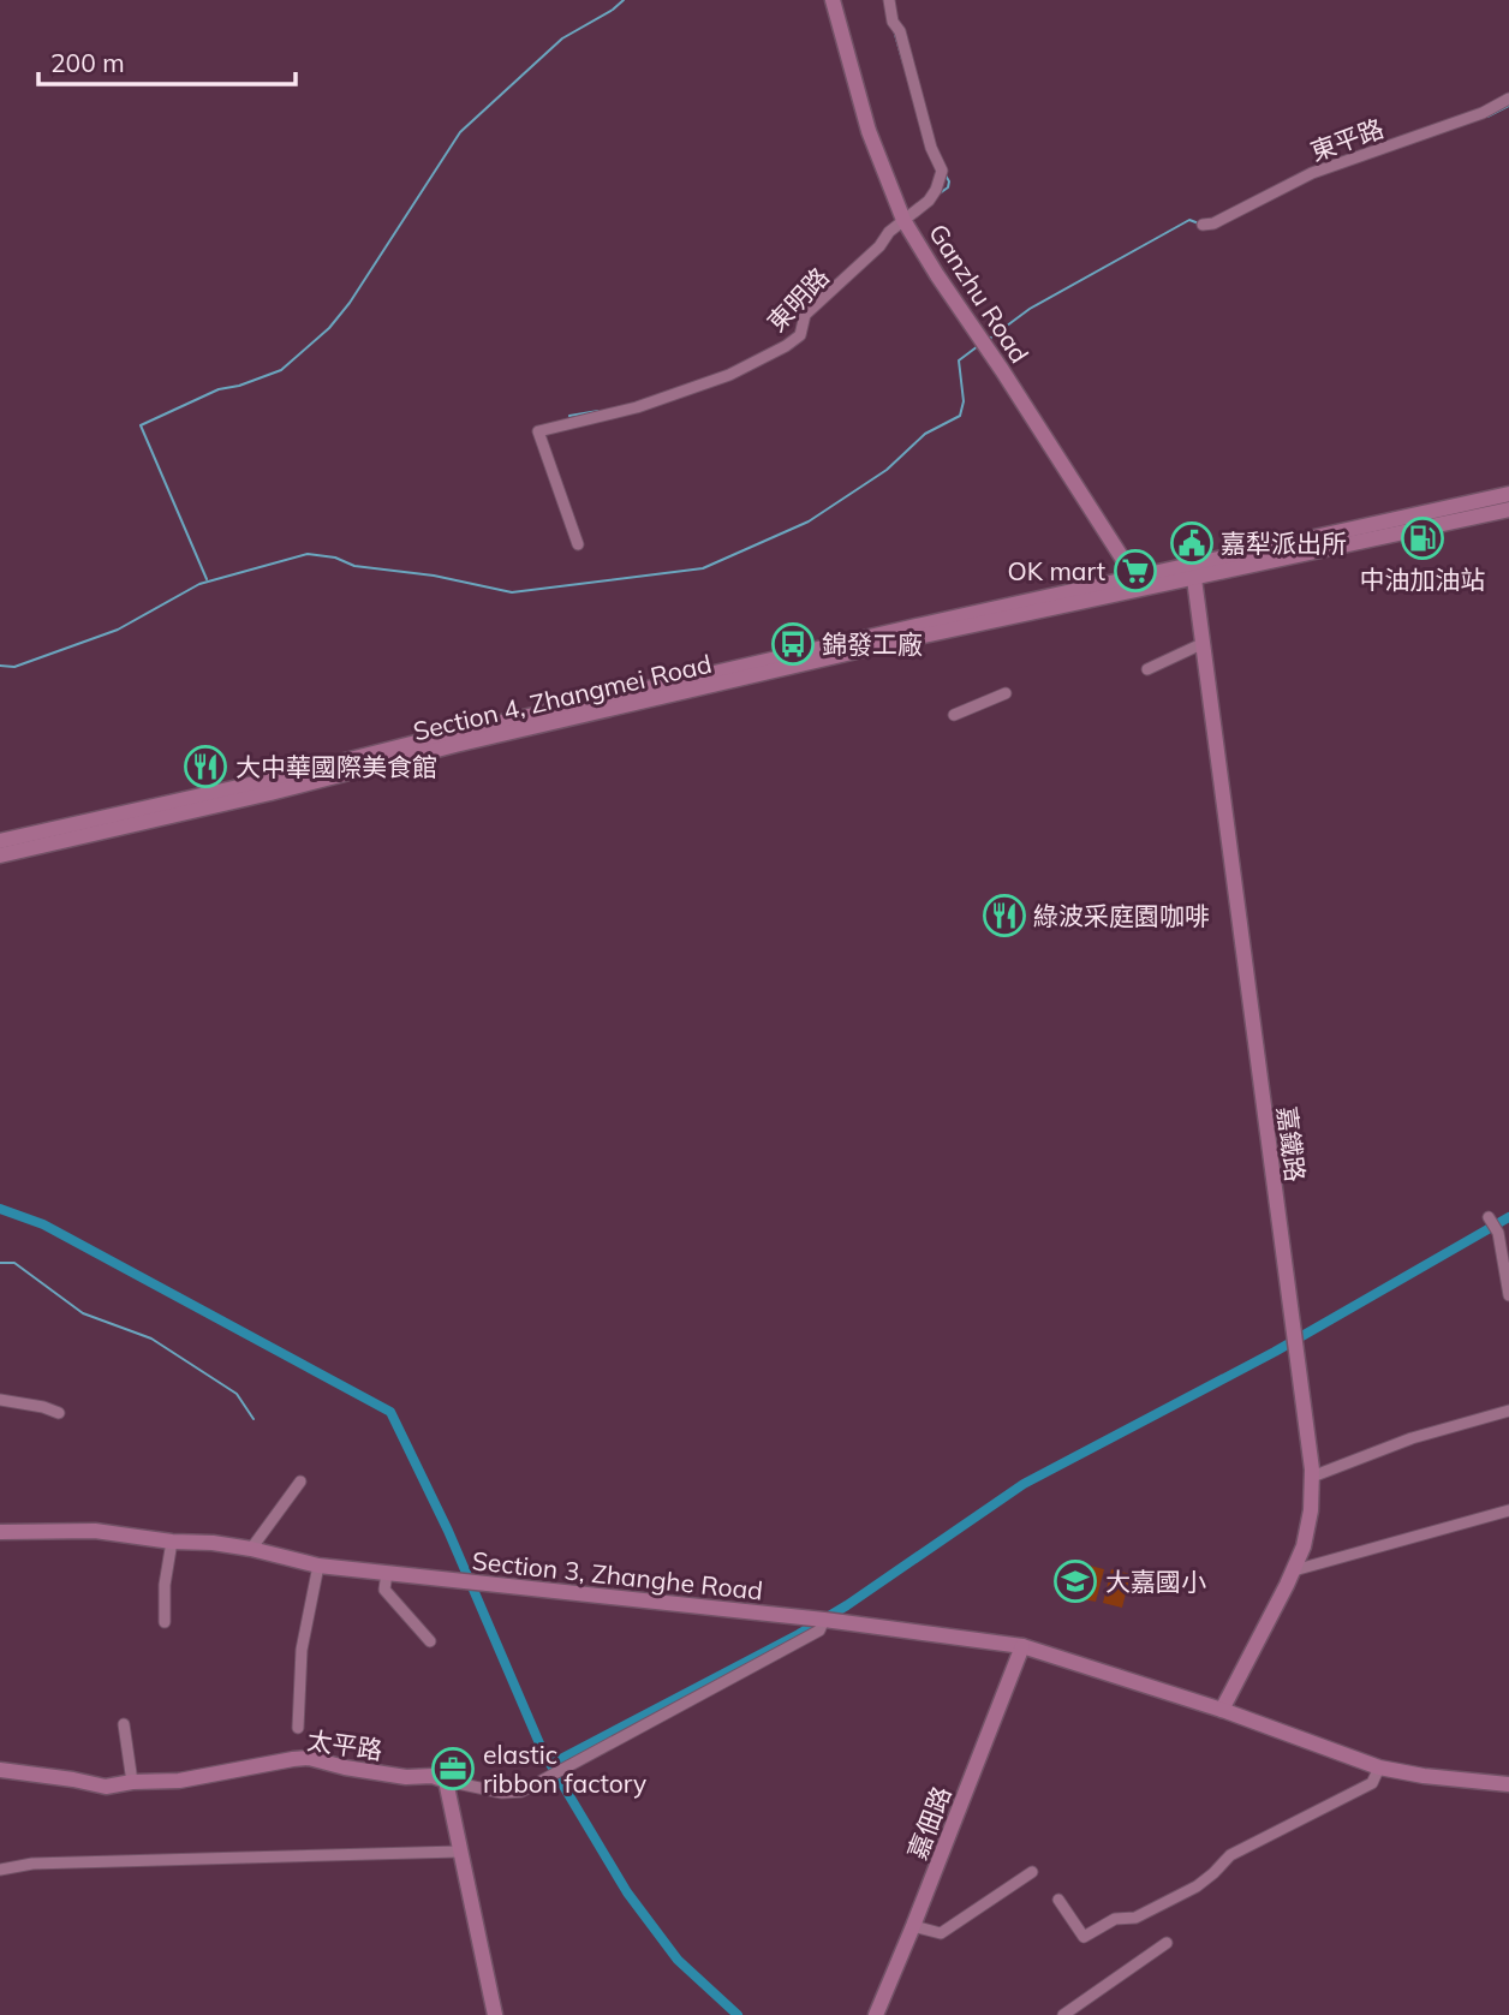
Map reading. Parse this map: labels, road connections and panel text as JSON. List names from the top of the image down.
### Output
{
  "streets": {
    "main road": [
      "Ganzhu Road",
      "Section 4, Zhangmei Road",
      "嘉鐵路",
      "Section 3, Zhanghe Road",
      "太平路",
      "嘉佃路"
    ],
    "street": ["東平路", "東明路"]
  },
  "crossings": [
    ["Ganzhu Road", "東明路"],
    ["Ganzhu Road", "Section 4, Zhangmei Road"],
    ["Section 4, Zhangmei Road", "嘉鐵路"],
    ["嘉鐵路", "Section 3, Zhanghe Road"],
    ["Section 3, Zhanghe Road", "嘉佃路"]
  ],
  "places": {
    "fuel station": ["中油加油站"],
    "public building": ["嘉犁派出所"],
    "supermarket": ["OK mart"],
    "bus stop": ["錦發工廠"],
    "restaurant": ["大中華國際美食館", "綠波采庭園咖啡"],
    "school or university": ["大嘉國小"],
    "office": ["elastic ribbon factory"]
  },
  "scale_bar": "200 m"
}
